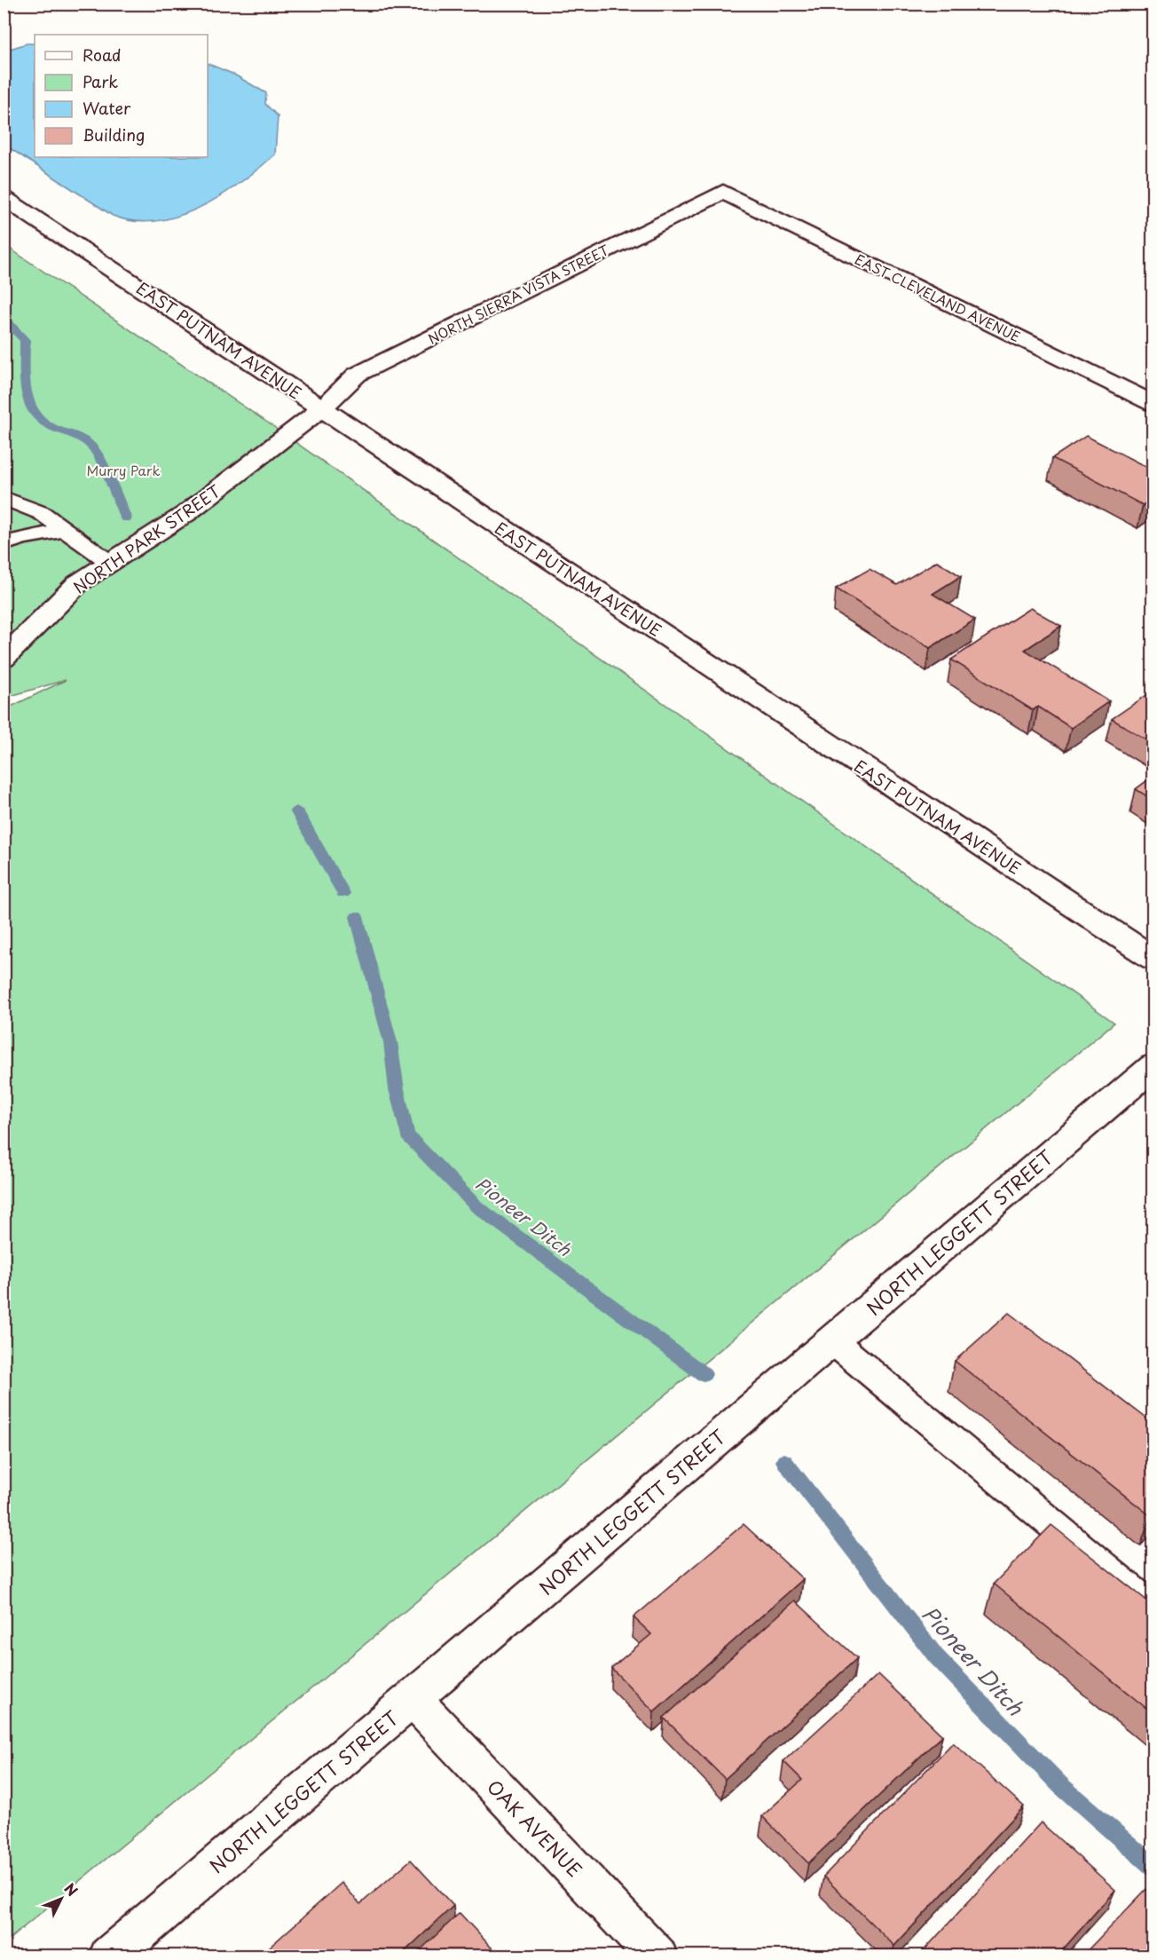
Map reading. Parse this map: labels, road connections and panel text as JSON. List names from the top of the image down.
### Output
{
  "streets": {
    "street": [
      "NORTH SIERRA VISTA STREET",
      "EAST CLEVELAND AVENUE",
      "EAST PUTNAM AVENUE",
      "NORTH PARK STREET",
      "NORTH LEGGETT STREET",
      "OAK AVENUE"
    ]
  },
  "crossings": [
    ["NORTH SIERRA VISTA STREET", "EAST CLEVELAND AVENUE"],
    ["NORTH SIERRA VISTA STREET", "EAST PUTNAM AVENUE"],
    ["NORTH SIERRA VISTA STREET", "NORTH PARK STREET"],
    ["EAST PUTNAM AVENUE", "NORTH PARK STREET"],
    ["NORTH LEGGETT STREET", "OAK AVENUE"]
  ],
  "water": ["Pioneer Ditch"],
  "parks": ["Murry Park"],
  "legend": [
    "Road",
    "Park",
    "Water",
    "Building"
  ],
  "north": "top right"
}
